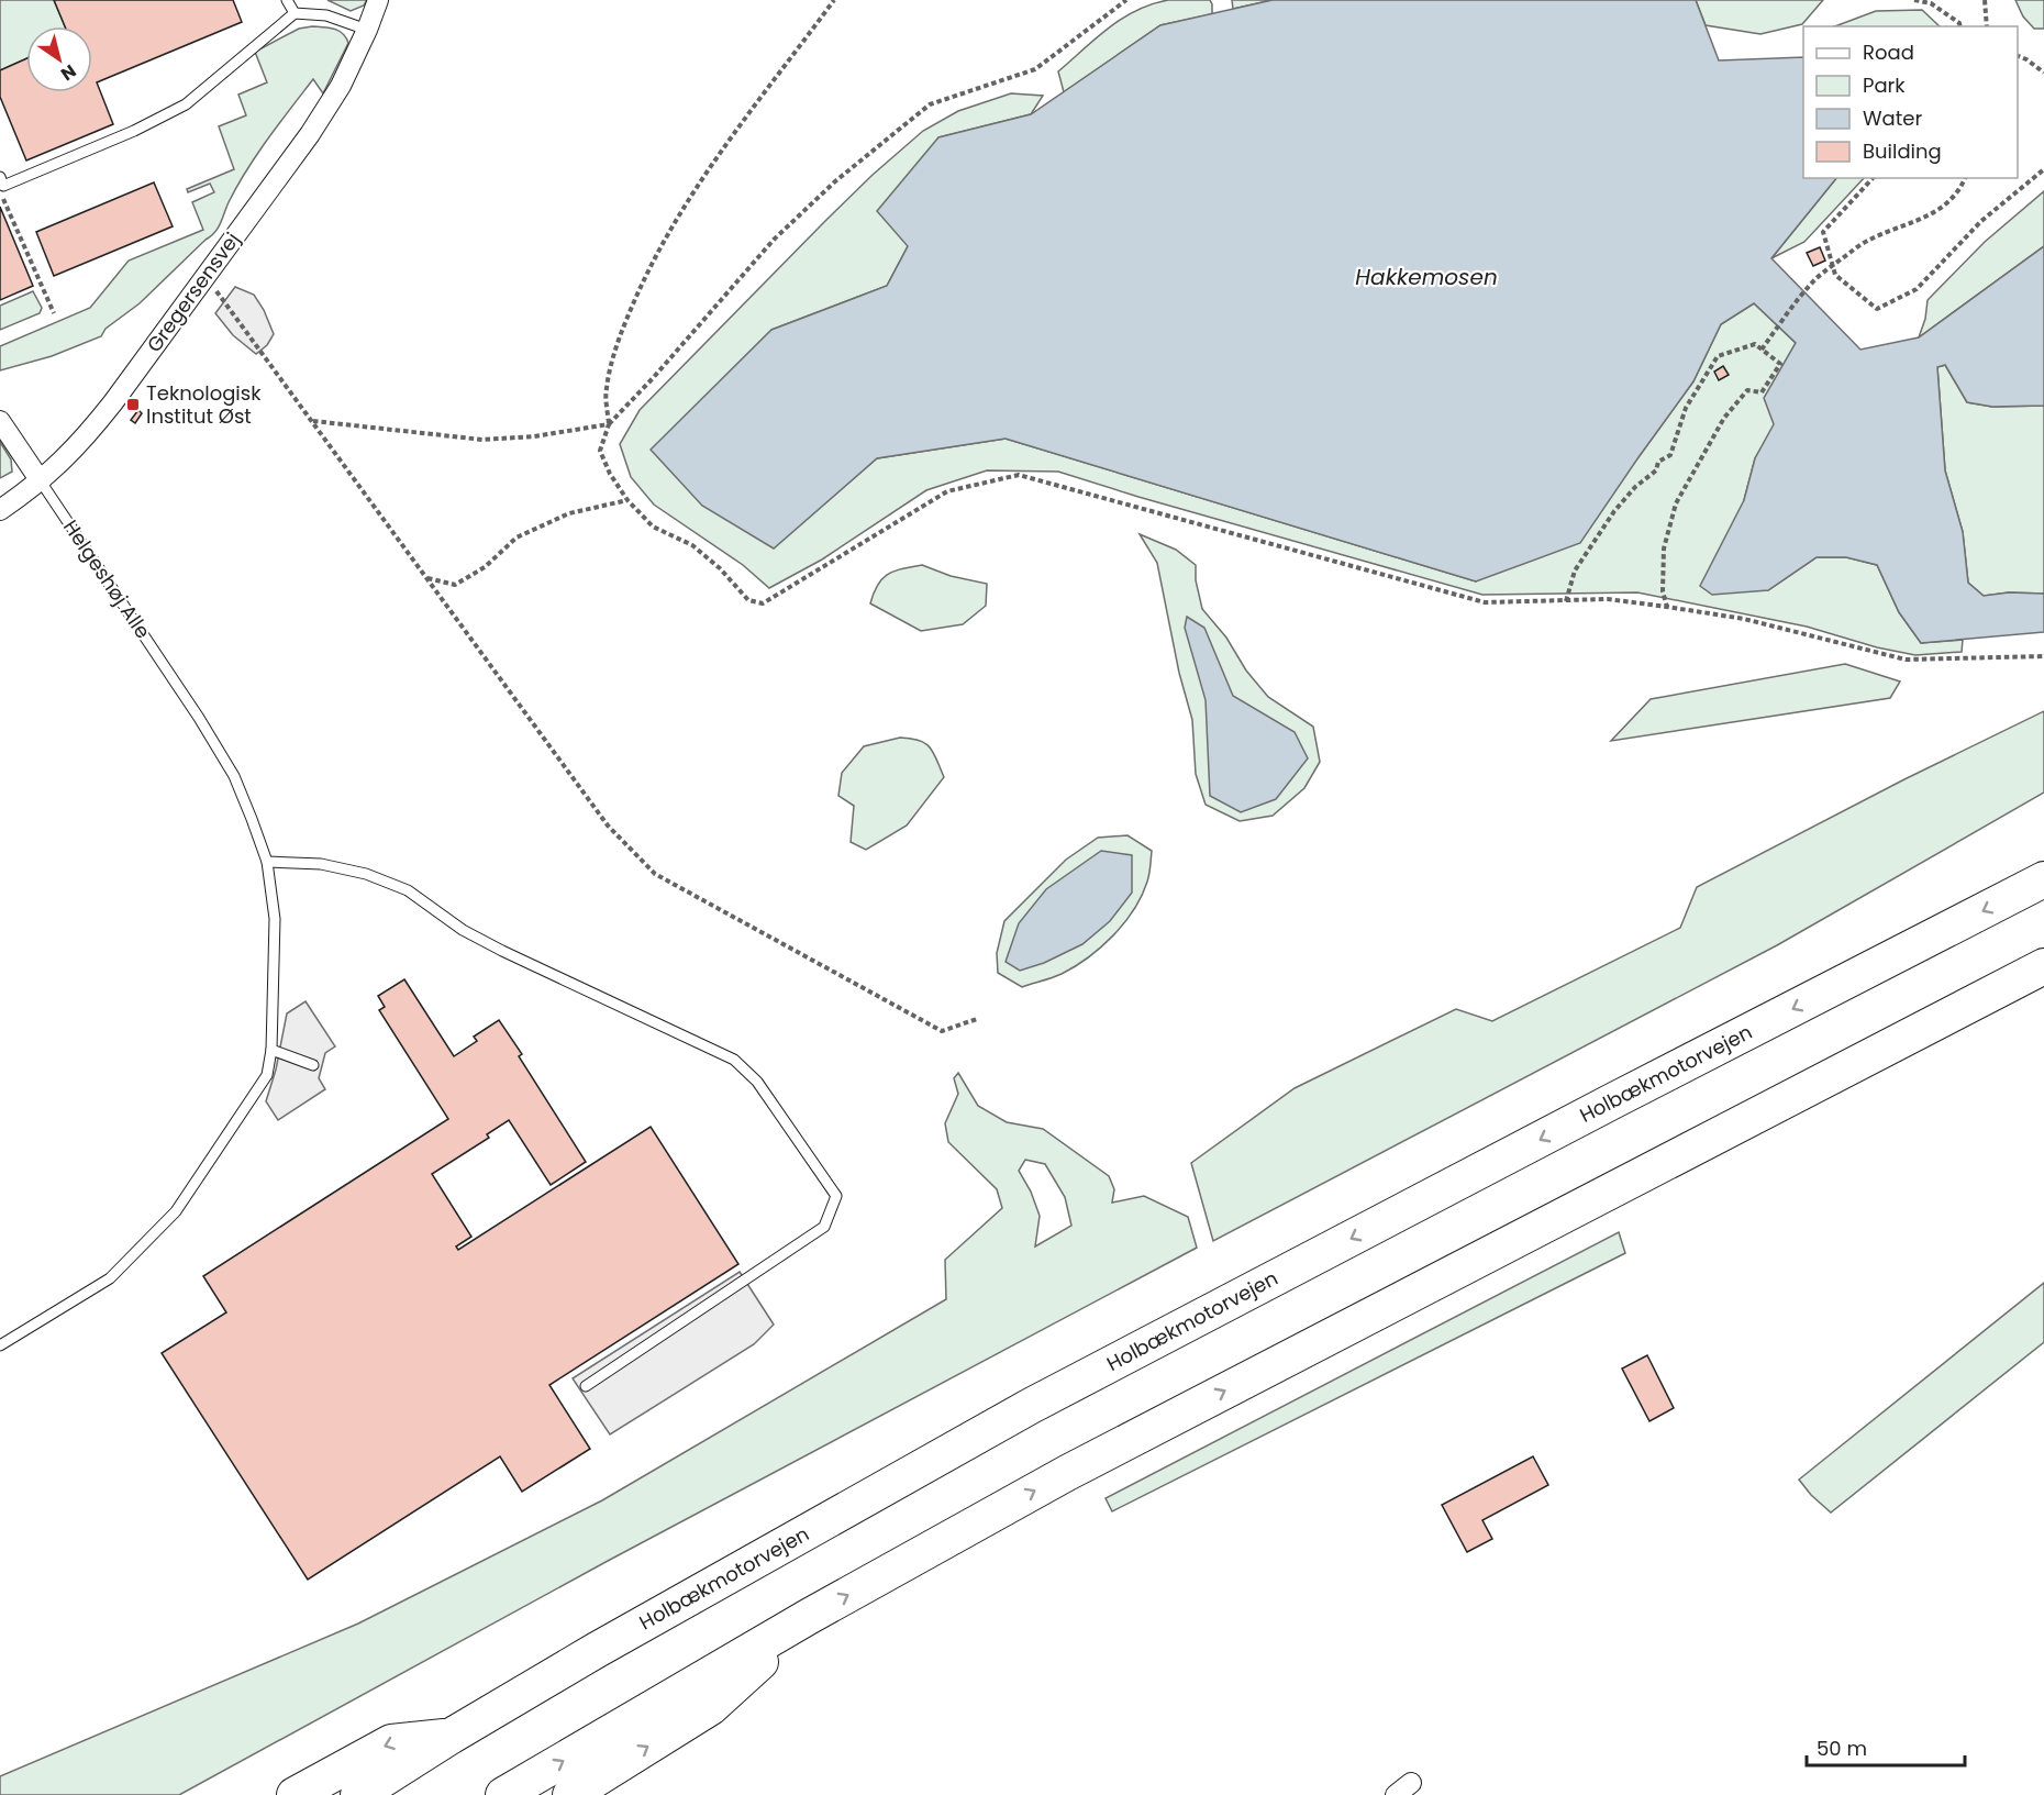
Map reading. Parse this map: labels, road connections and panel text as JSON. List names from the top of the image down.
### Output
{
  "streets": {
    "highway": ["Holbækmotorvejen"],
    "street": ["Gregersensvej"],
    "lane": ["Helgeshøj Alle"]
  },
  "crossings": [
    ["Gregersensvej", "Helgeshøj Alle"]
  ],
  "water": ["Hakkemosen"],
  "places": {
    "transit": ["Teknologisk Institut Øst"]
  },
  "legend": [
    "Road",
    "Park",
    "Water",
    "Building"
  ],
  "scale_bar": "50 m",
  "north": "bottom right"
}
